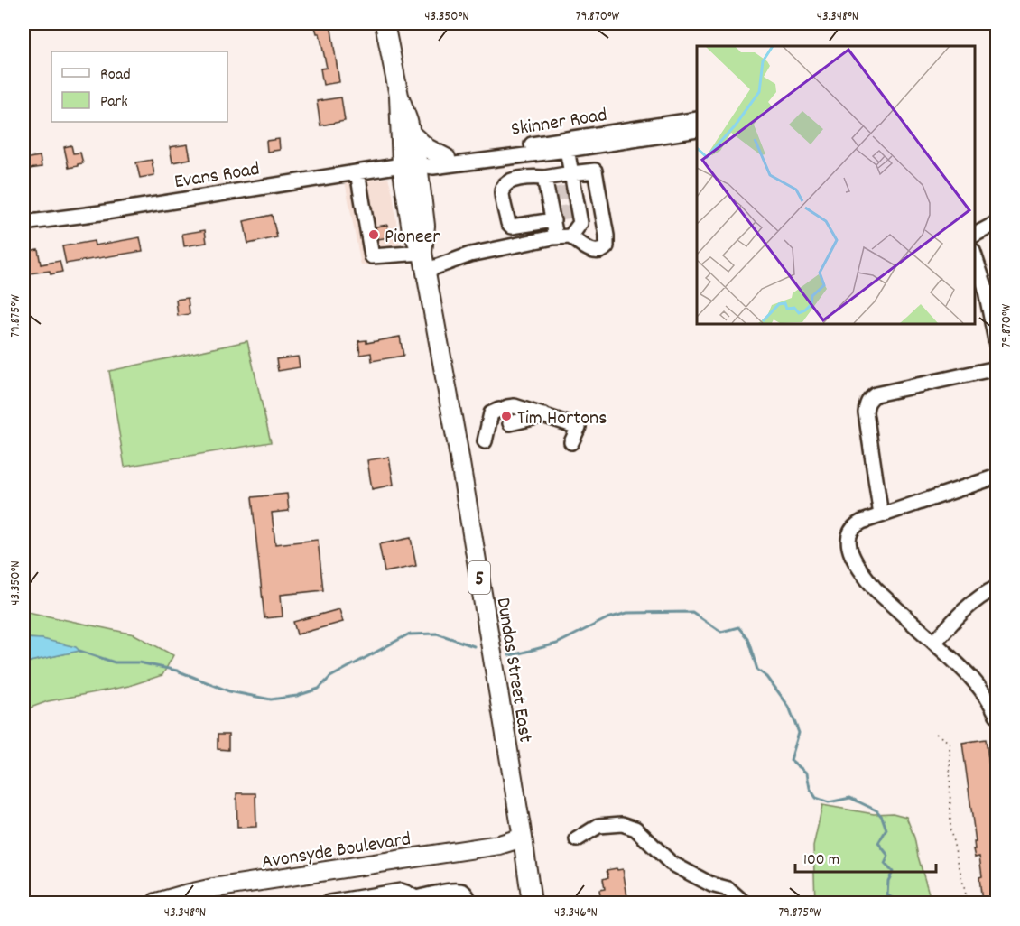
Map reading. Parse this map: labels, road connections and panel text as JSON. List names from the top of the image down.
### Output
{
  "streets": {
    "main road": ["5", "Dundas Street East", "Avonsyde Boulevard"],
    "street": ["Skinner Road", "Evans Road"]
  },
  "crossings": [
    ["Skinner Road", "Evans Road"],
    ["Skinner Road", "Dundas Street East"],
    ["Evans Road", "Dundas Street East"],
    ["Dundas Street East", "Avonsyde Boulevard"]
  ],
  "places": ["Pioneer", "Tim Hortons"],
  "legend": ["Road", "Park"],
  "scale_bar": "100 m",
  "coordinates": [
    "43.350°N",
    "79.870°W",
    "43.348°N",
    "79.875°W",
    "43.346°N"
  ]
}
